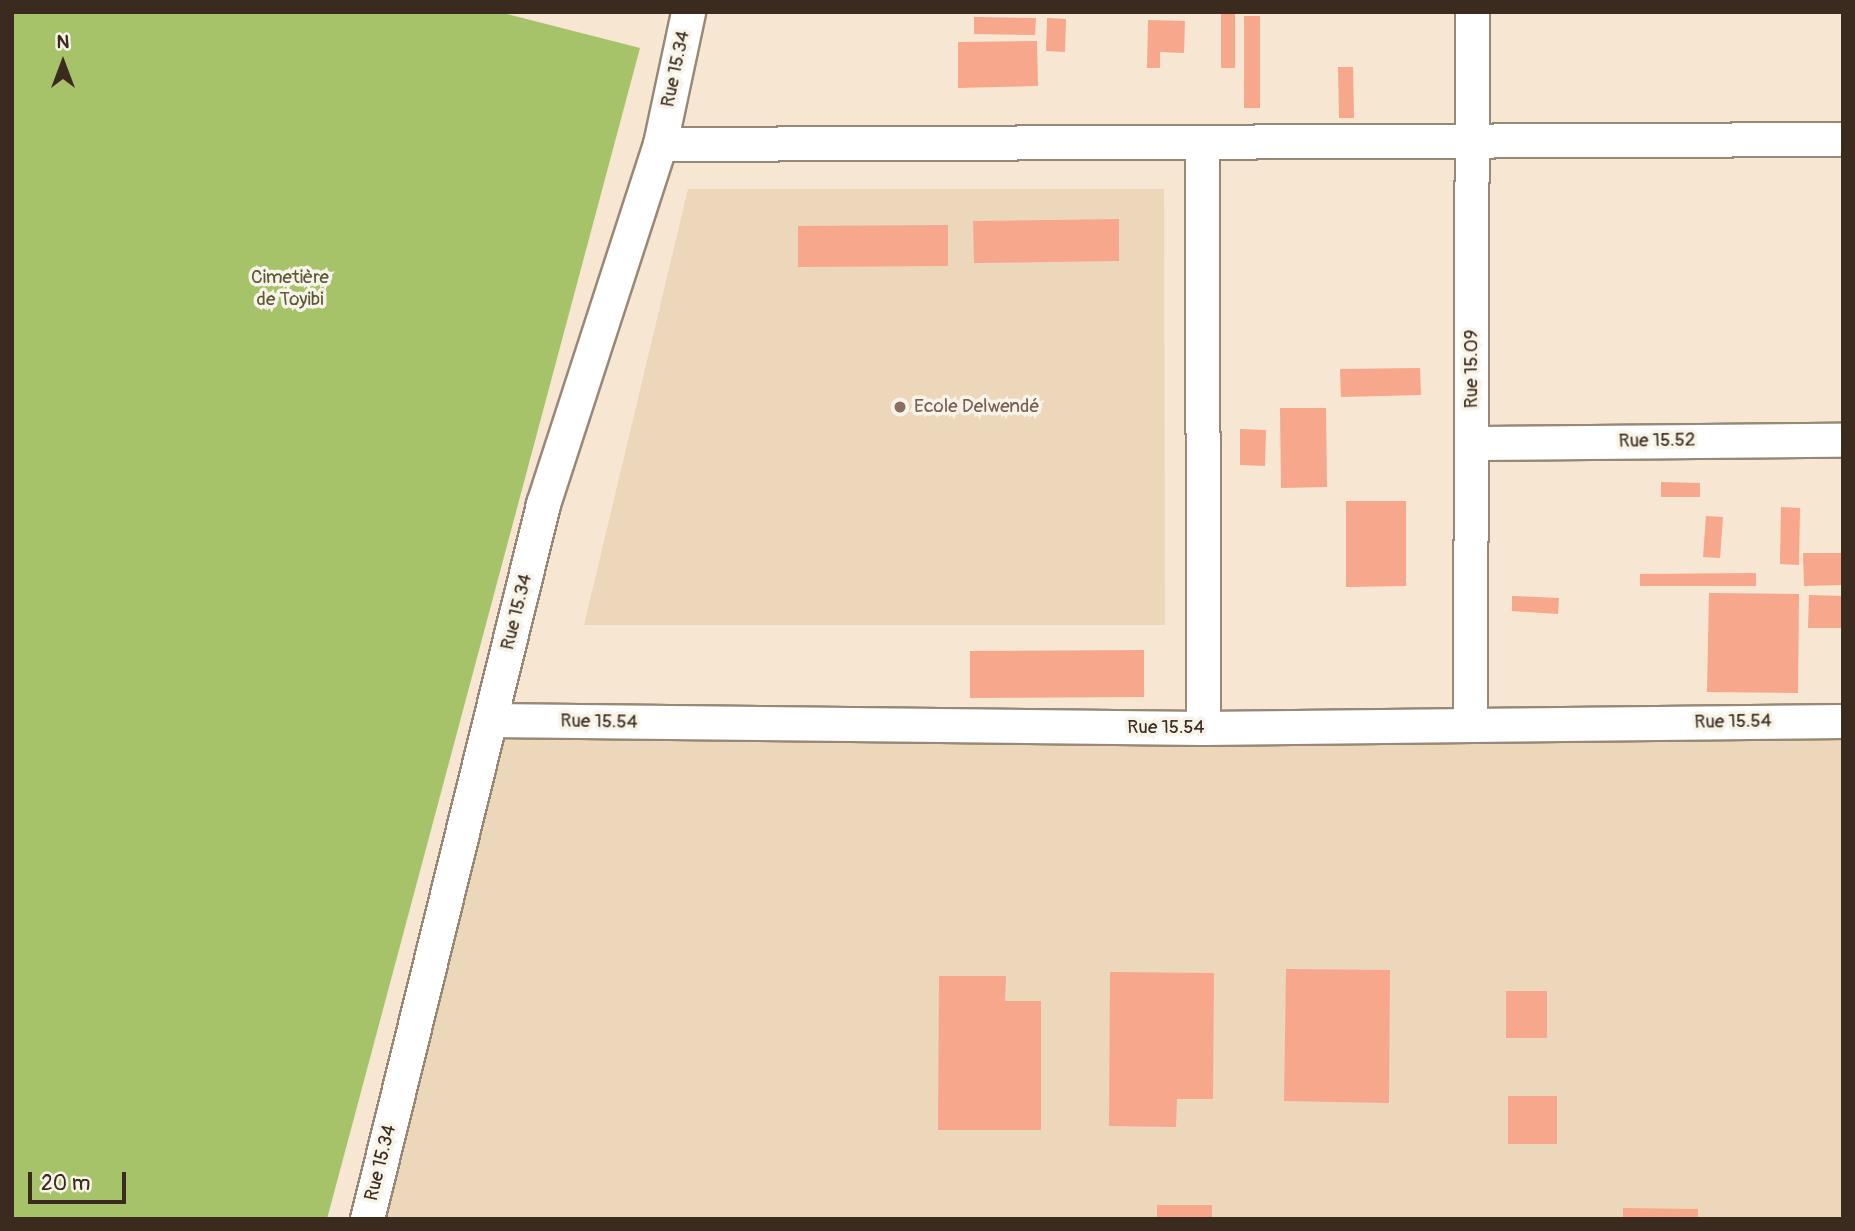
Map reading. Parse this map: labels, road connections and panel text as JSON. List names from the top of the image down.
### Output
{
  "streets": {
    "street": [
      "Rue 15.34",
      "Rue 15.09",
      "Rue 15.52",
      "Rue 15.54"
    ]
  },
  "crossings": [
    ["Rue 15.34", "Rue 15.54"],
    ["Rue 15.09", "Rue 15.52"],
    ["Rue 15.09", "Rue 15.54"]
  ],
  "parks": ["Cimetière de Toyibi"],
  "places": ["Ecole Delwendé"],
  "scale_bar": "20 m",
  "north": "top"
}
